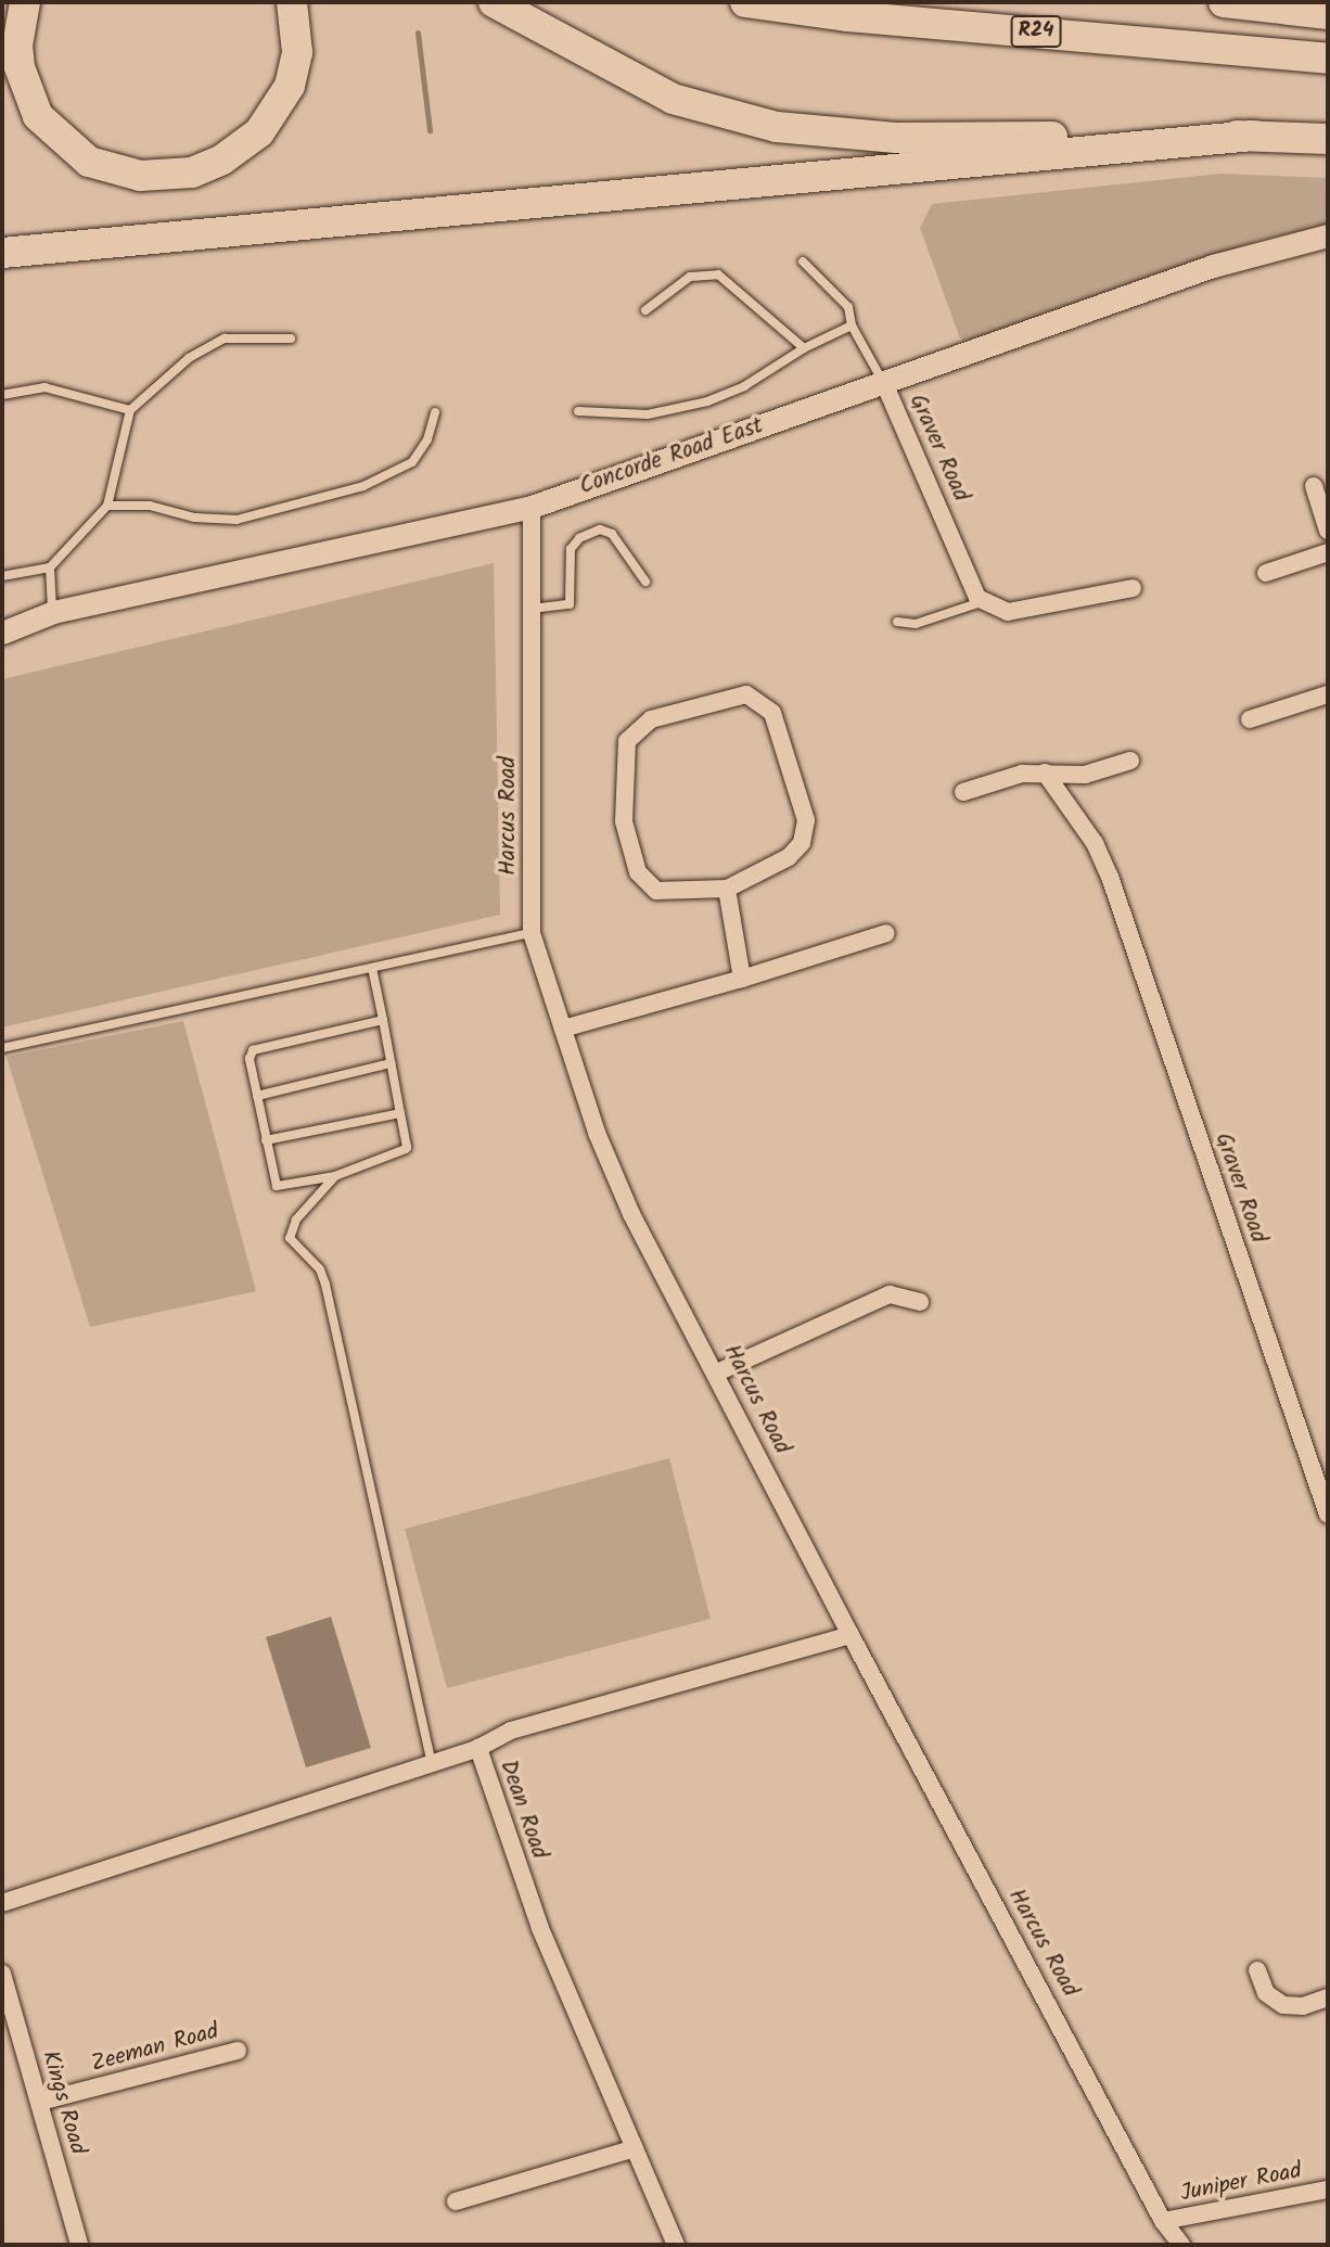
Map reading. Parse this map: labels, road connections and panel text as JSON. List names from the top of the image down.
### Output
{
  "streets": {
    "highway": ["R24"],
    "main road": ["Concorde Road East"],
    "street": [
      "Graver Road",
      "Harcus Road",
      "Dean Road",
      "Zeeman Road",
      "Kings Road",
      "Juniper Road"
    ]
  },
  "crossings": [
    ["Graver Road", "Concorde Road East"],
    ["Concorde Road East", "Harcus Road"],
    ["Harcus Road", "Dean Road"],
    ["Harcus Road", "Juniper Road"],
    ["Zeeman Road", "Kings Road"]
  ]
}
